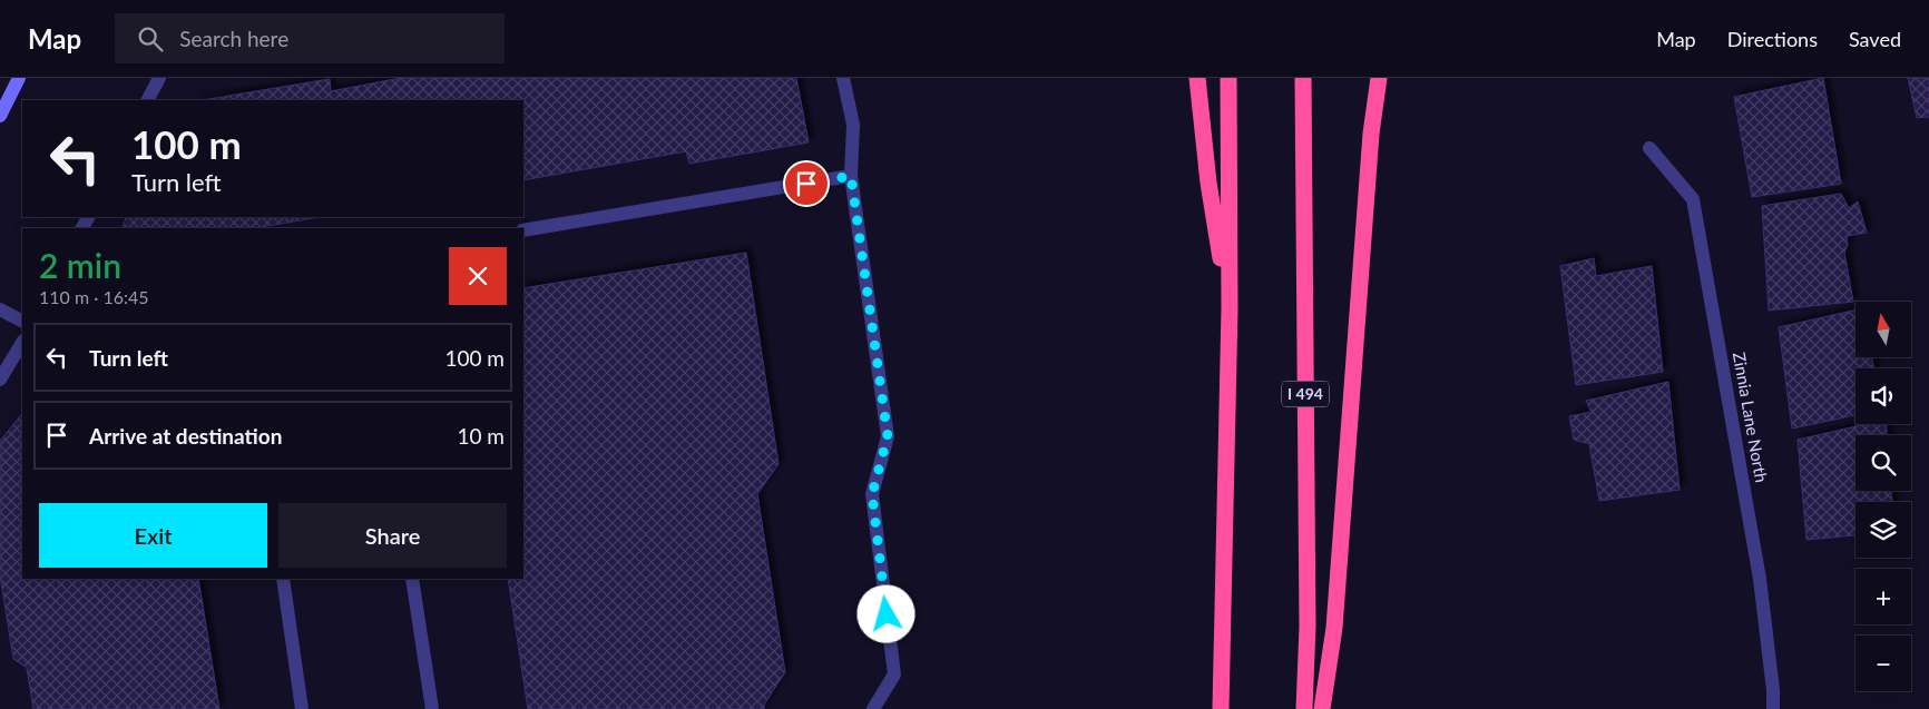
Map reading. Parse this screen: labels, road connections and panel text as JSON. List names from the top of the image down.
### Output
{
  "streets": {
    "highway": ["I 494"],
    "street": ["Zinnia Lane North"]
  },
  "north": "top",
  "page": {
    "header": "Map",
    "search": "Search here",
    "nav": ["Map", "Directions", "Saved"],
    "turn": ["100 m", "Turn left"],
    "heading": ["2 min", "110 m · 16:45"],
    "map_buttons": ["+", "−"],
    "list": [
      {
        "name": "Turn left",
        "value": "100 m"
      },
      {
        "name": "Arrive at destination",
        "value": "10 m"
      }
    ],
    "buttons": ["Exit", "Share"]
  }
}
